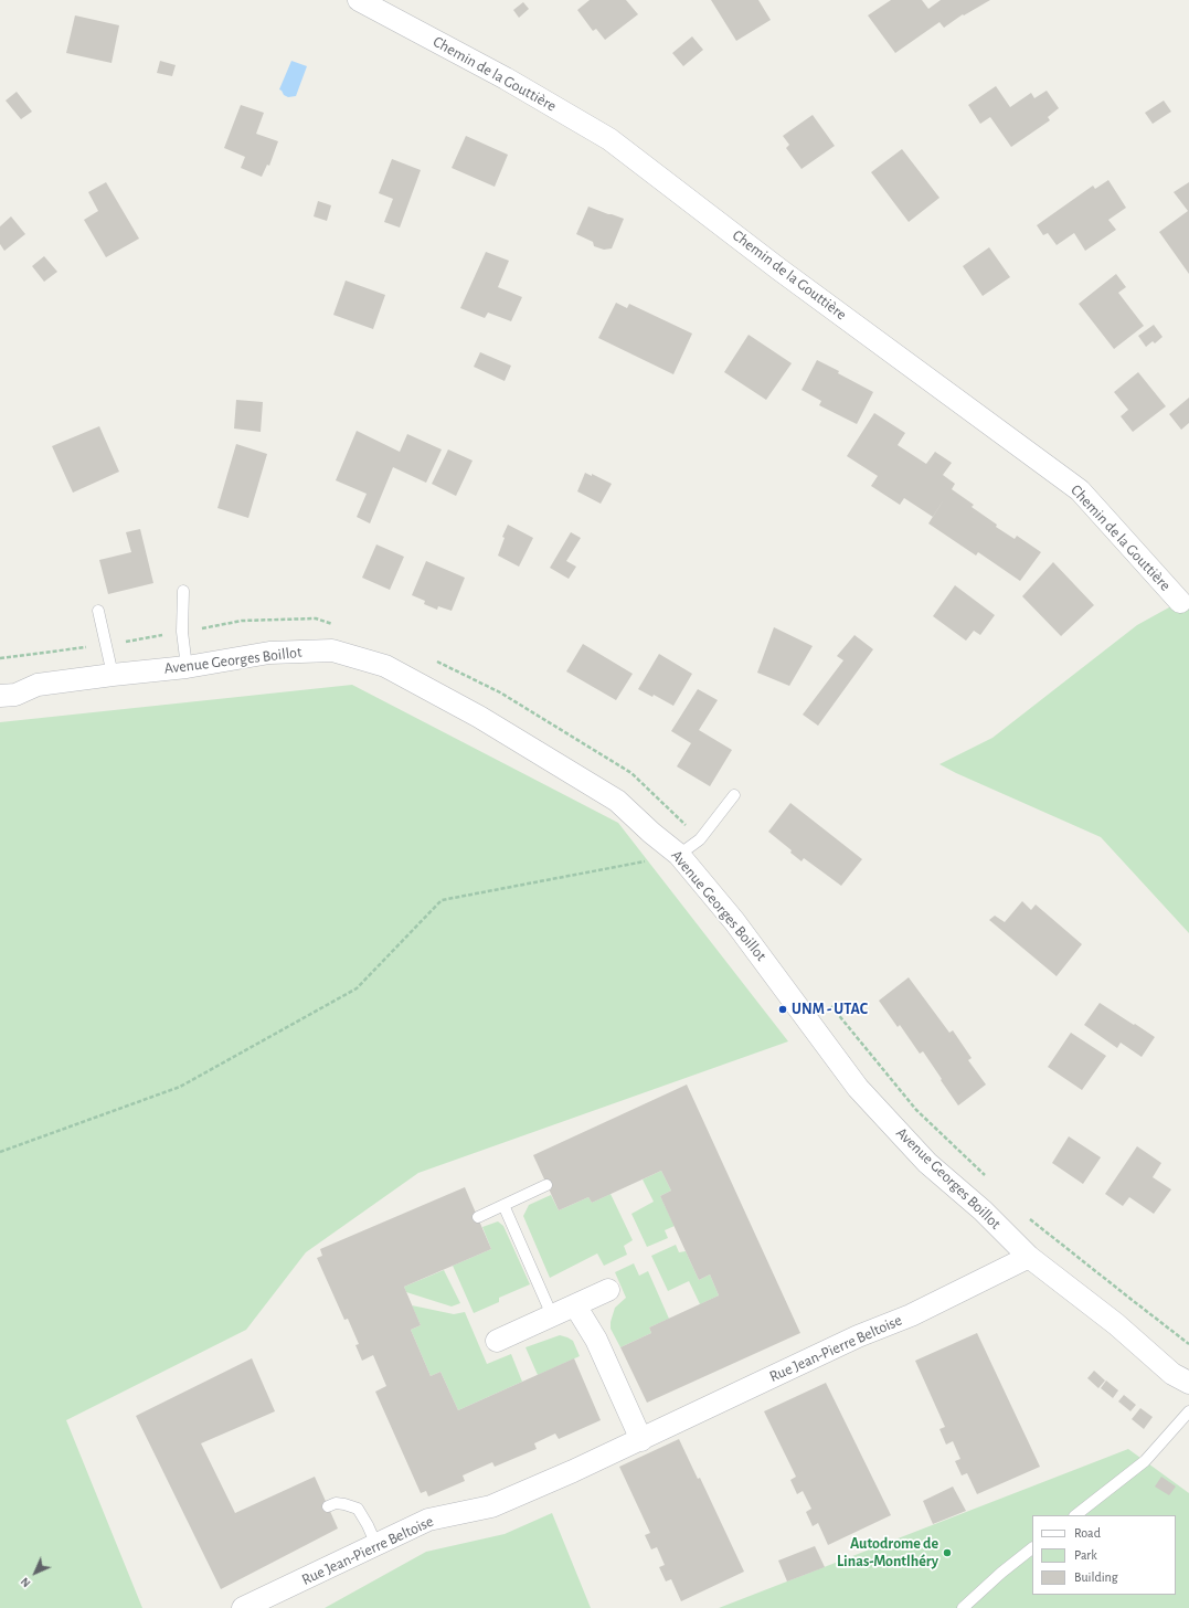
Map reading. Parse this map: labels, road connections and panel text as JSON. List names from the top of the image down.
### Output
{
  "streets": {
    "street": ["Chemin de la Gouttière", "Avenue Georges Boillot", "Rue Jean-Pierre Beltoise"]
  },
  "crossings": [
    ["Avenue Georges Boillot", "Rue Jean-Pierre Beltoise"]
  ],
  "places": ["UNM - UTAC", "Autodrome de Linas-Montlhéry"],
  "legend": ["Road", "Park", "Building"],
  "north": "bottom left"
}
